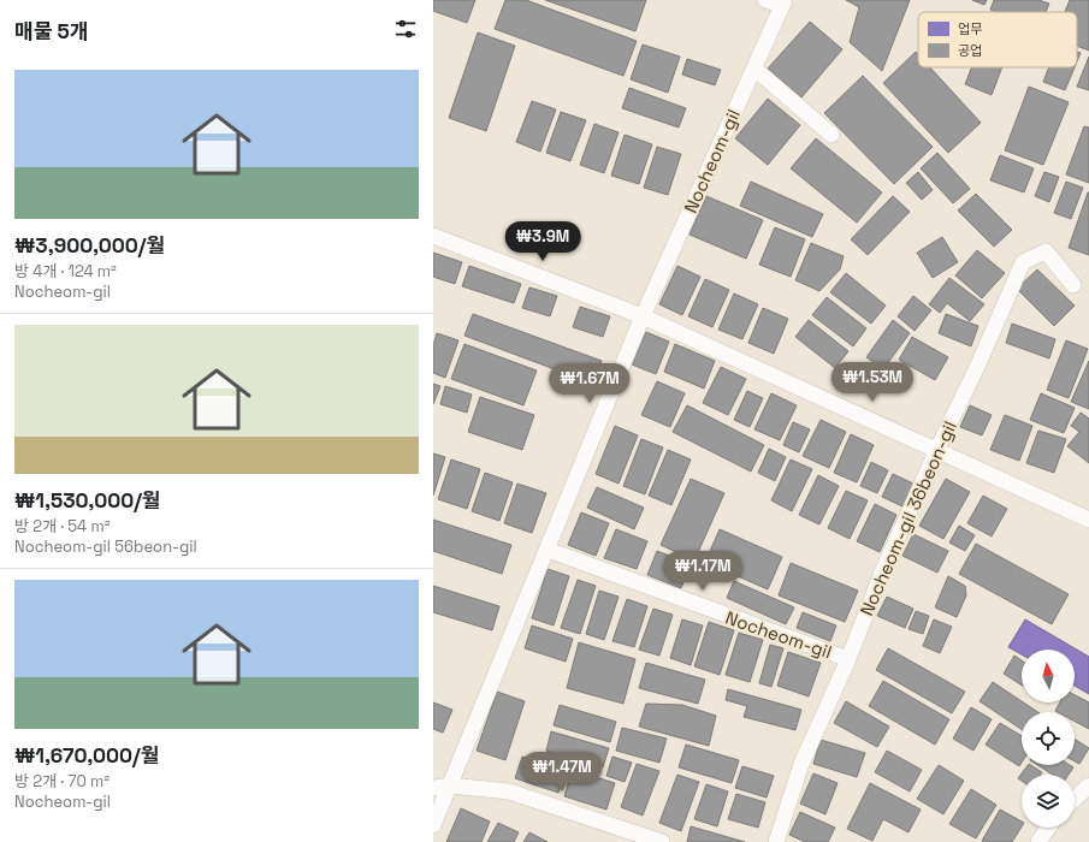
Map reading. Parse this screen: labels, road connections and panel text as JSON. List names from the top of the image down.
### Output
{
  "streets": {
    "street": ["Nocheom-gil", "Nocheom-gil 36beon-gil"]
  },
  "crossings": [
    ["Nocheom-gil", "Nocheom-gil 36beon-gil"]
  ],
  "legend": ["업무", "공업"],
  "north": "top",
  "page": {
    "heading": "매물 5개",
    "list": [
      {
        "name": "₩3,900,000/월",
        "note": "방 4개 · 124 m² · Nocheom-gil"
      },
      {
        "name": "₩1,530,000/월",
        "note": "방 2개 · 54 m² · Nocheom-gil 56beon-gil"
      },
      {
        "name": "₩1,670,000/월",
        "note": "방 2개 · 70 m² · Nocheom-gil"
      }
    ],
    "price": [
      "₩3.9M",
      "₩1.53M",
      "₩1.67M",
      "₩1.17M",
      "₩1.47M"
    ]
  }
}
